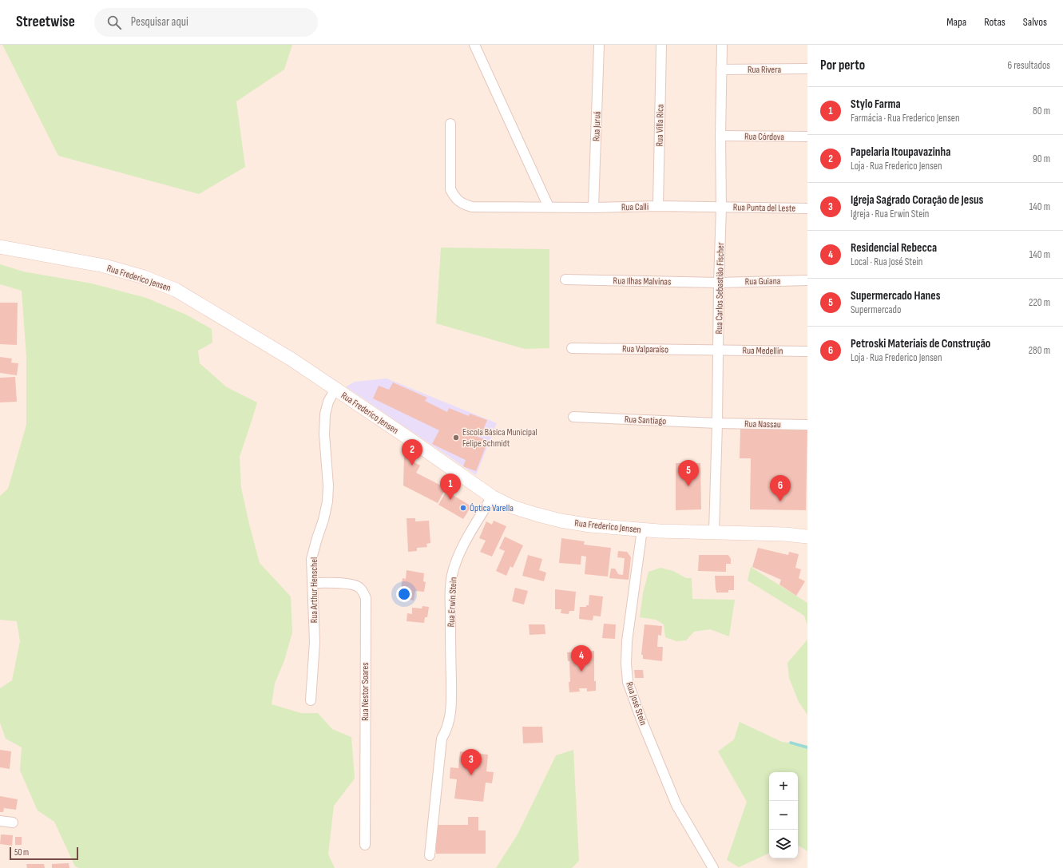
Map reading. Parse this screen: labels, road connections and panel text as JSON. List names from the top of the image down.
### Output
{
  "streets": {
    "main road": ["Rua Frederico Jensen"],
    "street": [
      "Rua Rivera",
      "Rua Villa Rica",
      "Rua Juruá",
      "Rua Córdova",
      "Rua Calli",
      "Rua Punta del Leste",
      "Rua Ilhas Malvinas",
      "Rua Guiana",
      "Rua Carlos Sebastião Fischer",
      "Rua Valparaíso",
      "Rua Medellin",
      "Rua Santiago",
      "Rua Nassau",
      "Rua Arthur Henschel",
      "Rua Erwin Stein",
      "Rua Nestor Soares",
      "Rua José Stein"
    ]
  },
  "crossings": [
    ["Rua Rivera", "Rua Carlos Sebastião Fischer"],
    ["Rua Villa Rica", "Rua Calli"],
    ["Rua Juruá", "Rua Calli"],
    ["Rua Córdova", "Rua Carlos Sebastião Fischer"],
    ["Rua Calli", "Rua Punta del Leste"],
    ["Rua Calli", "Rua Carlos Sebastião Fischer"],
    ["Rua Punta del Leste", "Rua Carlos Sebastião Fischer"],
    ["Rua Frederico Jensen", "Rua Carlos Sebastião Fischer"],
    ["Rua Frederico Jensen", "Rua Arthur Henschel"],
    ["Rua Frederico Jensen", "Rua Erwin Stein"],
    ["Rua Frederico Jensen", "Rua José Stein"],
    ["Rua Ilhas Malvinas", "Rua Guiana"],
    ["Rua Ilhas Malvinas", "Rua Carlos Sebastião Fischer"],
    ["Rua Guiana", "Rua Carlos Sebastião Fischer"],
    ["Rua Carlos Sebastião Fischer", "Rua Valparaíso"],
    ["Rua Carlos Sebastião Fischer", "Rua Medellin"],
    ["Rua Carlos Sebastião Fischer", "Rua Santiago"],
    ["Rua Carlos Sebastião Fischer", "Rua Nassau"],
    ["Rua Valparaíso", "Rua Medellin"],
    ["Rua Santiago", "Rua Nassau"],
    ["Rua Arthur Henschel", "Rua Nestor Soares"]
  ],
  "places": ["Escola Básica Municipal Felipe Schmidt", "Óptica Varella"],
  "scale_bar": "50 m",
  "page": {
    "header": "Streetwise",
    "search": "Pesquisar aqui",
    "nav": ["Mapa", "Rotas", "Salvos"],
    "heading": ["Por perto", "6 resultados"],
    "list": [
      {
        "mark": "1",
        "name": "Stylo Farma",
        "note": "Farmácia · Rua Frederico Jensen",
        "value": "80 m"
      },
      {
        "mark": "2",
        "name": "Papelaria Itoupavazinha",
        "note": "Loja · Rua Frederico Jensen",
        "value": "90 m"
      },
      {
        "mark": "3",
        "name": "Igreja Sagrado Coração de Jesus",
        "note": "Igreja · Rua Erwin Stein",
        "value": "140 m"
      },
      {
        "mark": "4",
        "name": "Residencial Rebecca",
        "note": "Local · Rua José Stein",
        "value": "140 m"
      },
      {
        "mark": "5",
        "name": "Supermercado Hanes",
        "note": "Supermercado",
        "value": "220 m"
      },
      {
        "mark": "6",
        "name": "Petroski Materiais de Construção",
        "note": "Loja · Rua Frederico Jensen",
        "value": "280 m"
      }
    ],
    "pins": [
      "2",
      "5",
      "1",
      "6",
      "4",
      "3"
    ],
    "map_buttons": ["+", "−"],
    "scale": "50 m"
  }
}
